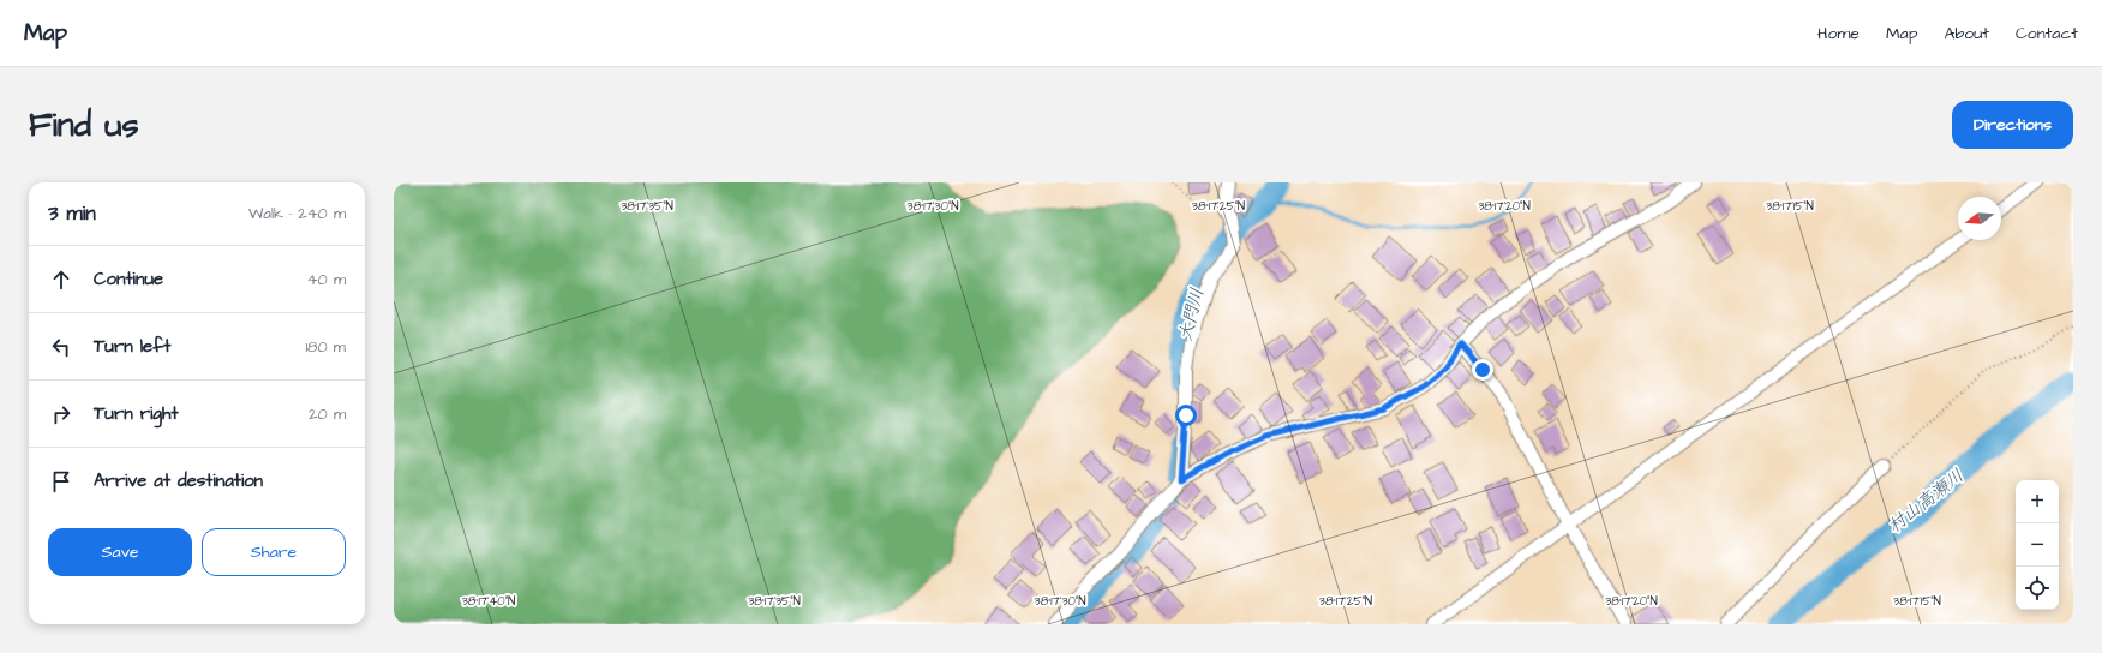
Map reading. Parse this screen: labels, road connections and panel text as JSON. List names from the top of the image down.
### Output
{
  "water": ["大門川", "村山高瀬川"],
  "north": "left",
  "page": {
    "header": "Map",
    "nav": [
      "Home",
      "Map",
      "About",
      "Contact"
    ],
    "buttons": [
      "Directions",
      ["Save", "Share"]
    ],
    "title": "Find us",
    "heading": ["3 min", "Walk · 240 m"],
    "list": [
      ["Continue", "40 m"],
      ["Turn left", "180 m"],
      ["Turn right", "20 m"],
      "Arrive at destination"
    ],
    "map_buttons": ["+", "−"]
  },
  "coordinates": [
    "38°17'35\"N",
    "38°17'30\"N",
    "38°17'25\"N",
    "38°17'20\"N",
    "38°17'15\"N",
    "38°17'40\"N"
  ]
}
